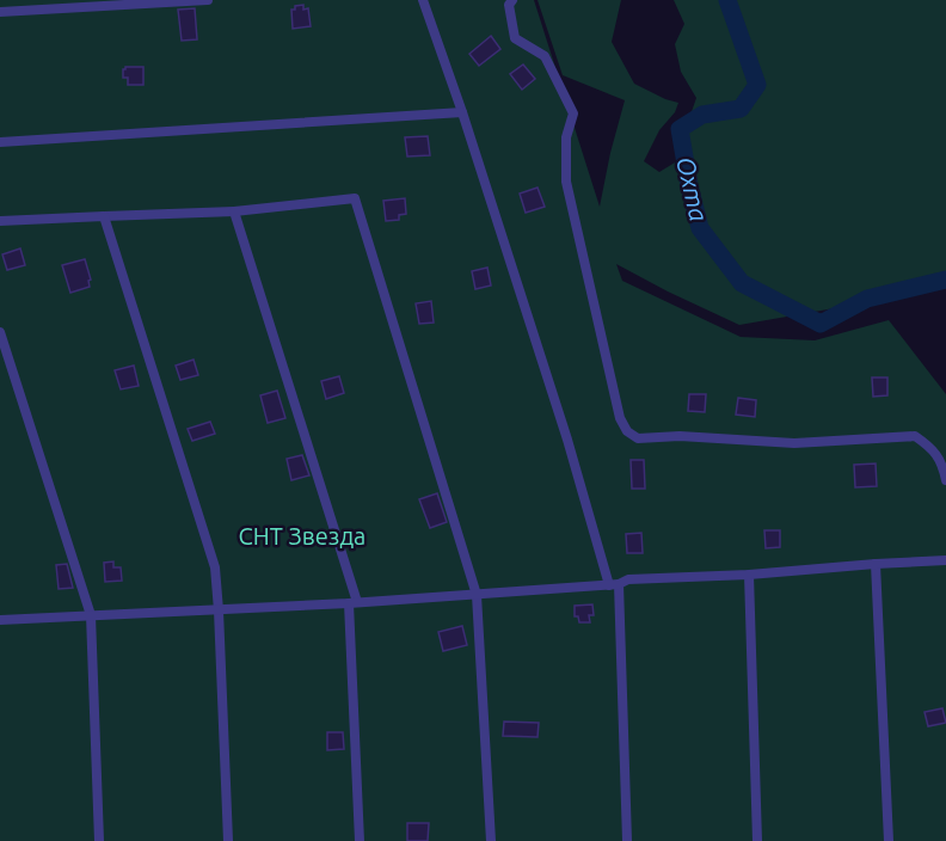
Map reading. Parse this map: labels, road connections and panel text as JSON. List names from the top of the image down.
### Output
{
  "water": ["Охта"],
  "parks": ["СНТ Звезда"]
}
